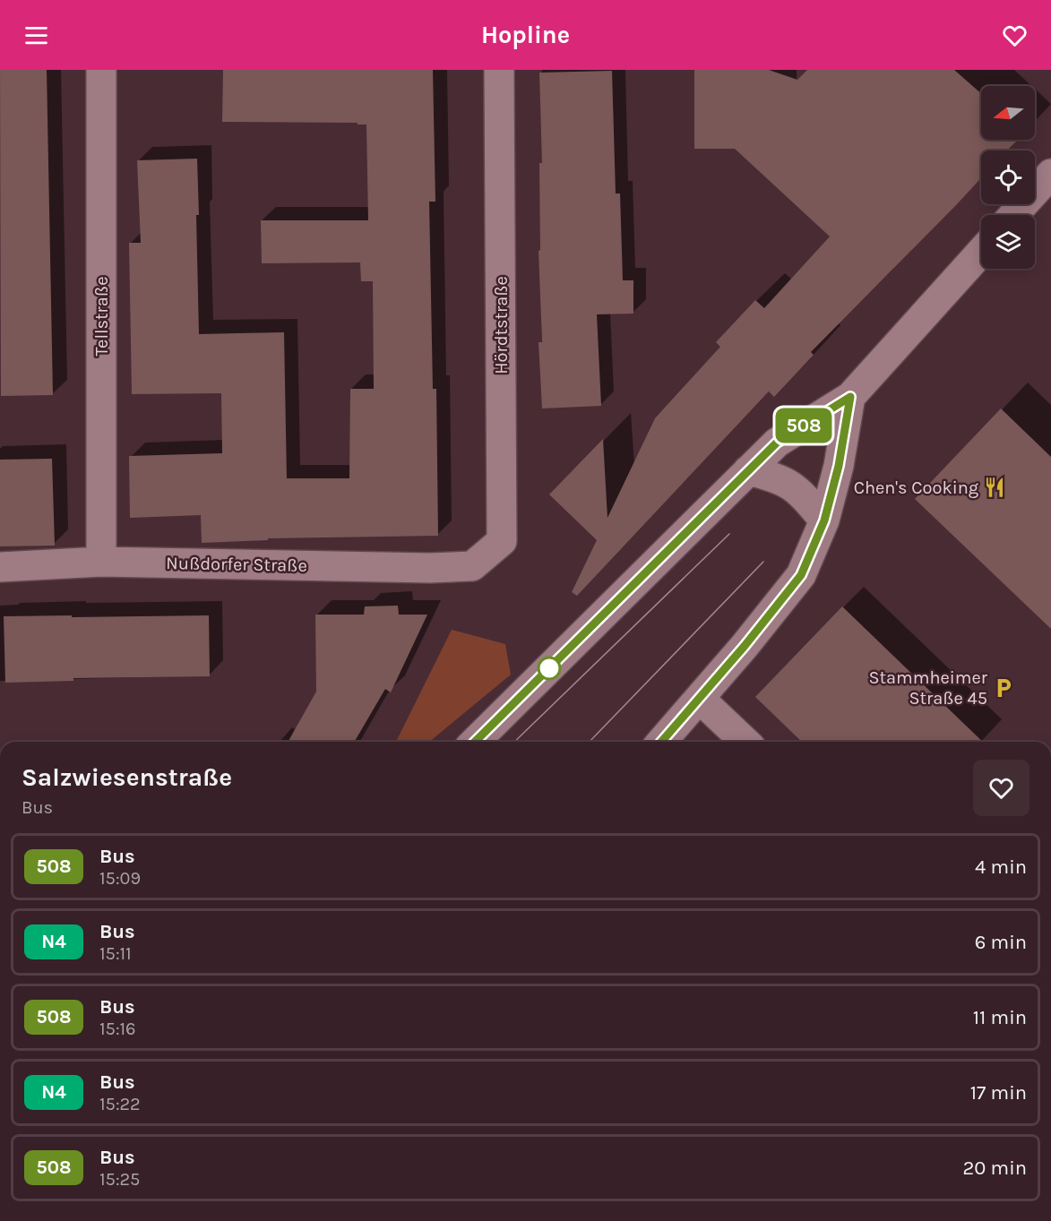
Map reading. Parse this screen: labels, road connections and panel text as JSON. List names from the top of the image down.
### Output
{
  "streets": {
    "street": ["Tellstraße", "Hördtstraße", "Nußdorfer Straße"]
  },
  "crossings": [
    ["Tellstraße", "Nußdorfer Straße"],
    ["Hördtstraße", "Nußdorfer Straße"]
  ],
  "places": {
    "restaurant": ["Chen's Cooking"],
    "parking": ["Stammheimer Straße 45"]
  },
  "lines": ["bus line 508"],
  "north": "left",
  "page": {
    "header": "Hopline",
    "on_map": "508",
    "heading": ["Salzwiesenstraße", "Bus"],
    "list": [
      {
        "mark": "508",
        "name": "Bus",
        "note": "15:09",
        "value": "4 min"
      },
      {
        "mark": "N4",
        "name": "Bus",
        "note": "15:11",
        "value": "6 min"
      },
      {
        "mark": "508",
        "name": "Bus",
        "note": "15:16",
        "value": "11 min"
      },
      {
        "mark": "N4",
        "name": "Bus",
        "note": "15:22",
        "value": "17 min"
      },
      {
        "mark": "508",
        "name": "Bus",
        "note": "15:25",
        "value": "20 min"
      }
    ]
  }
}
